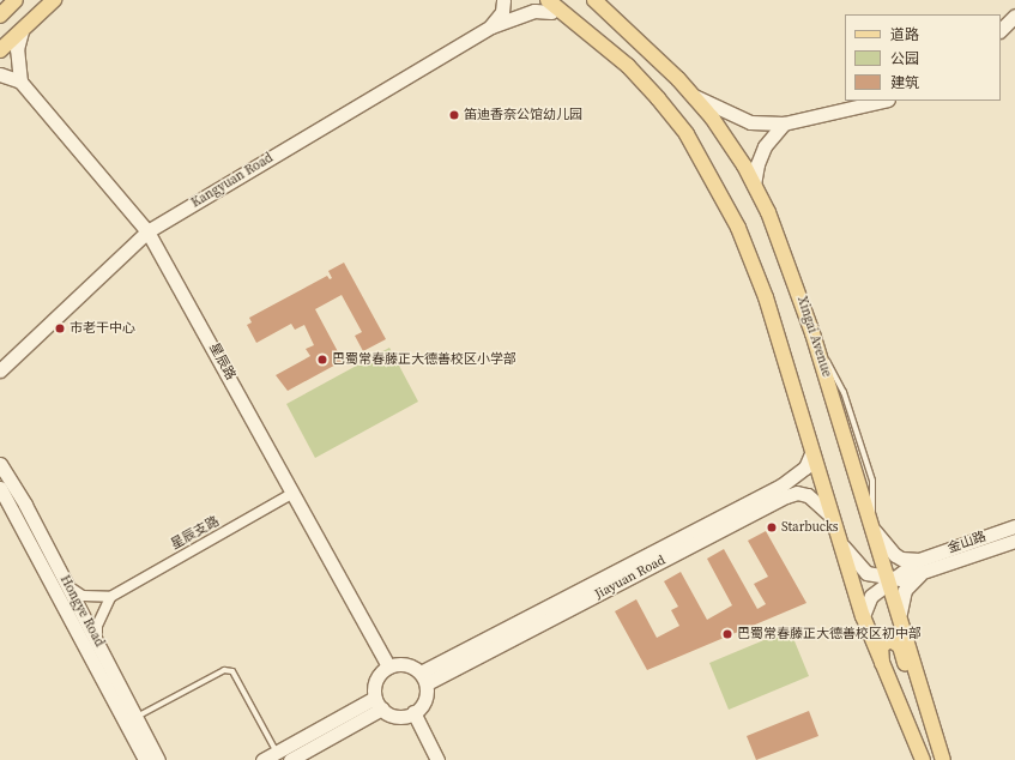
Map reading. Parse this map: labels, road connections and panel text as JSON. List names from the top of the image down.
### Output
{
  "streets": {
    "main road": [
      "Kangyuan Road",
      "Xingai Avenue",
      "星辰路",
      "金山路",
      "Jiayuan Road",
      "Hongye Road"
    ],
    "street": ["星辰支路"]
  },
  "crossings": [
    ["Kangyuan Road", "星辰路"],
    ["Xingai Avenue", "金山路"],
    ["星辰路", "星辰支路"],
    ["星辰路", "Jiayuan Road"]
  ],
  "places": [
    "笛迪香奈公馆幼儿园",
    "市老干中心",
    "巴蜀常春藤正大德善校区小学部",
    "Starbucks",
    "巴蜀常春藤正大德善校区初中部"
  ],
  "legend": ["道路", "公园", "建筑"]
}
